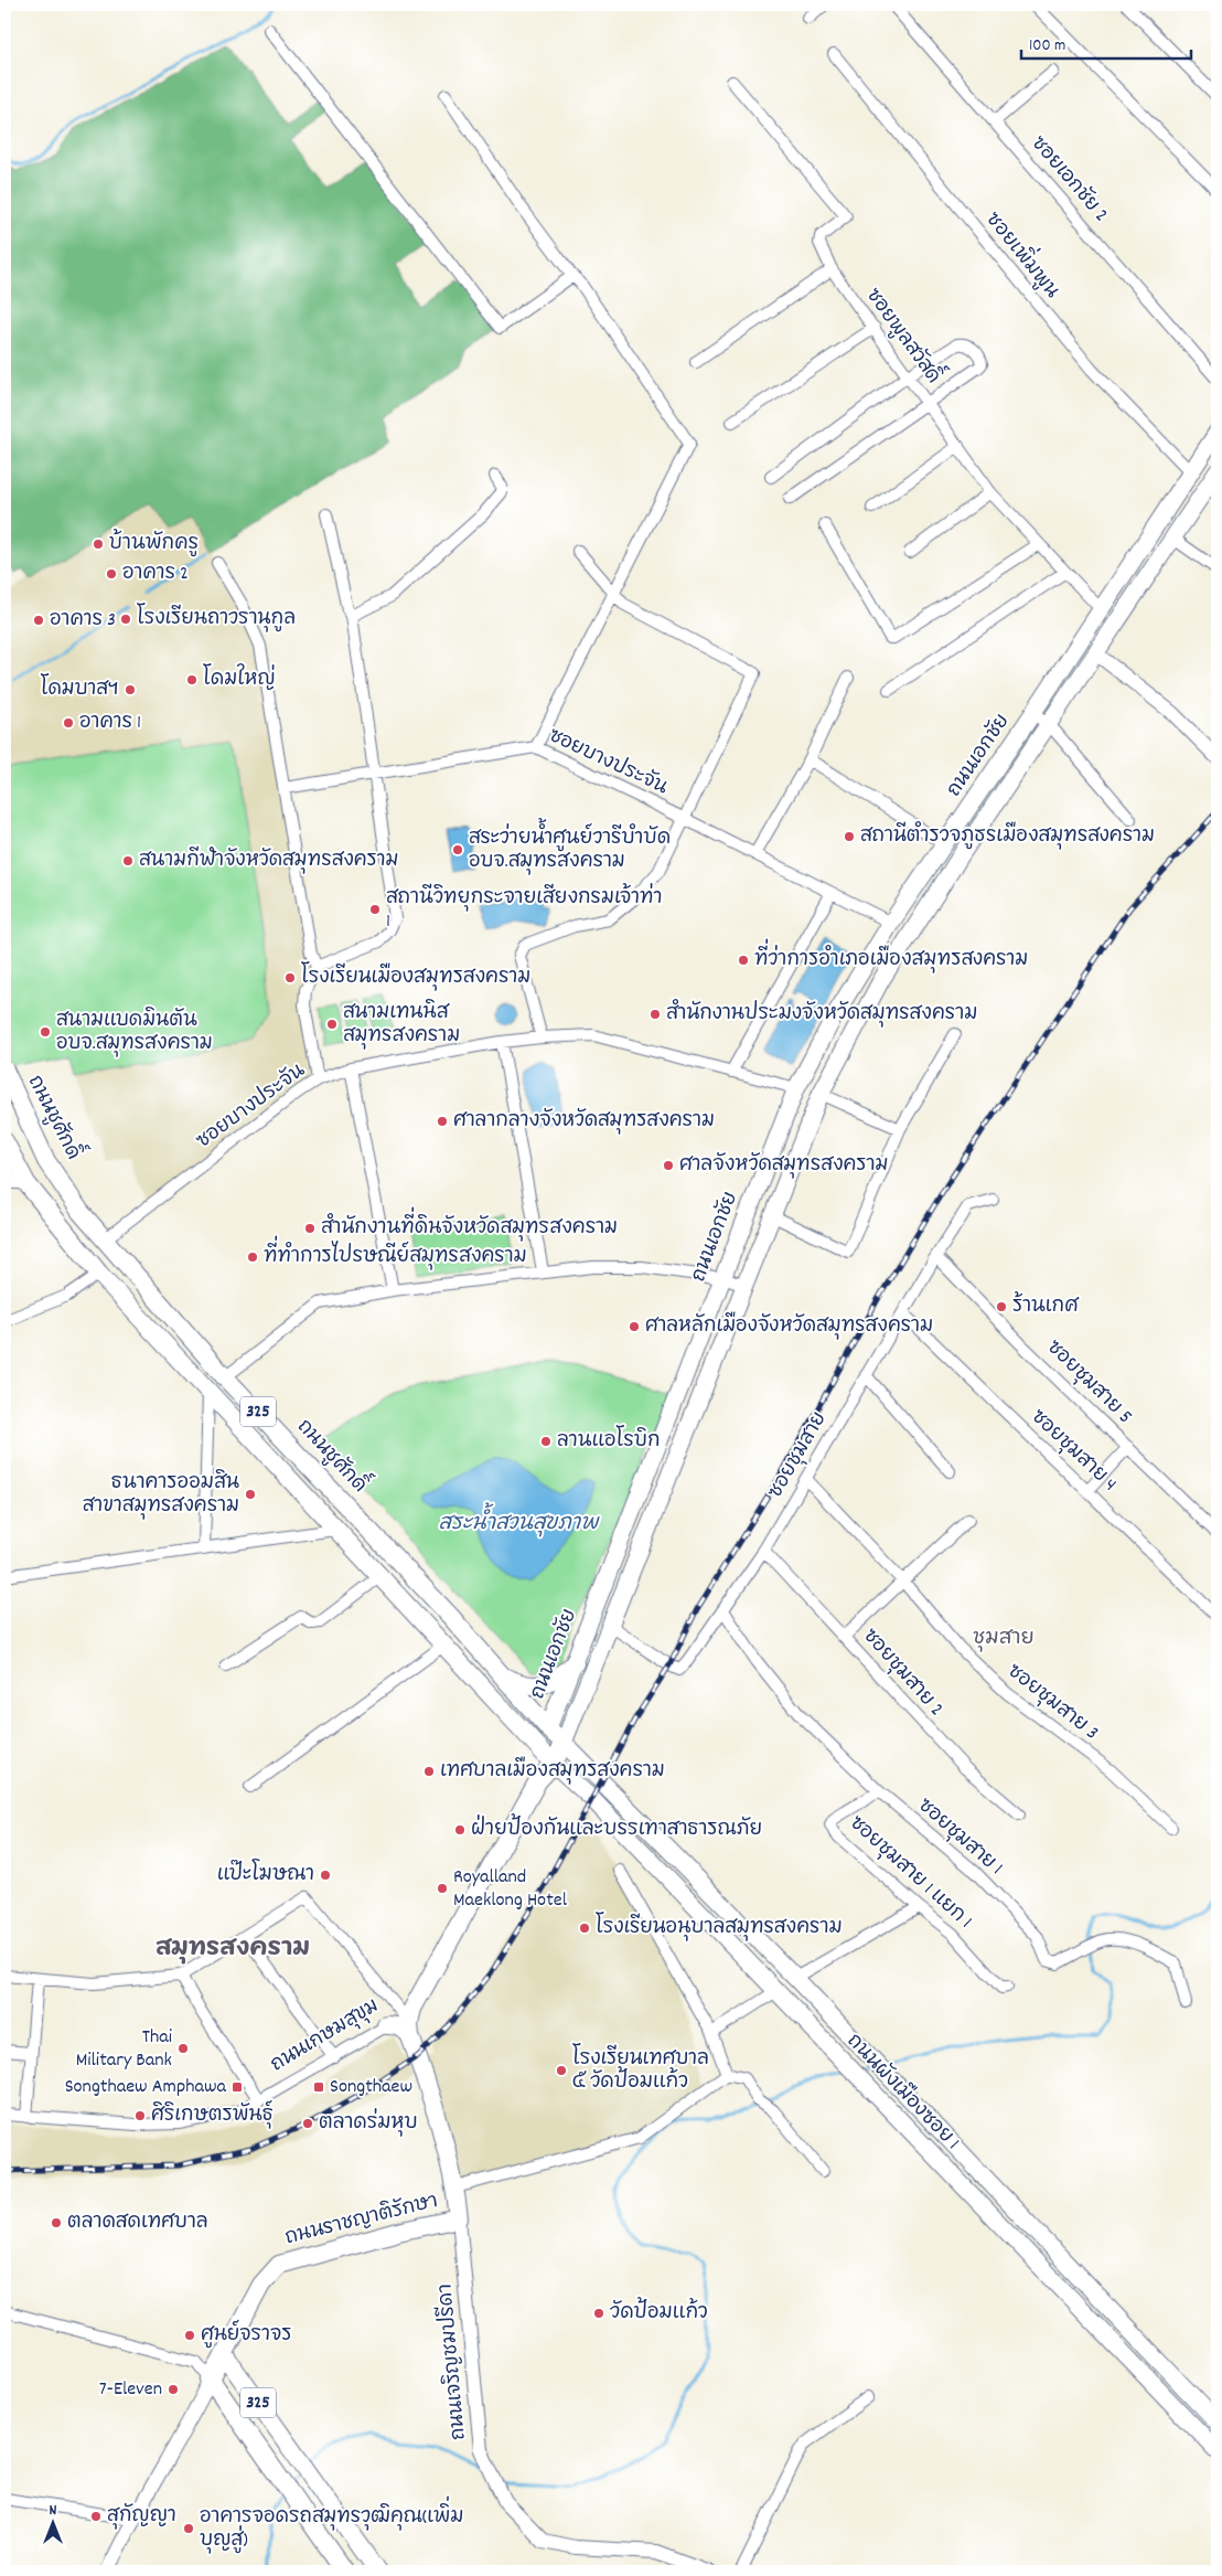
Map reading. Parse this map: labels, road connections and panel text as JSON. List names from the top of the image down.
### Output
{
  "streets": {
    "main road": [
      "ถนนเอกชัย",
      "ถนนชูศักดิ์",
      "325",
      "ถนนผังเมืองซอย 1",
      "ถนนราชญาติรักษา"
    ],
    "street": [
      "ซอยเอกชัย 2",
      "ซอยเพิ่มพูน",
      "ซอยพูลสวัสดิ์",
      "ซอยบางประจัน",
      "ซอยชุมสาย 5",
      "ซอยชุมสาย 4",
      "ซอยชุมสาย",
      "ซอยชุมสาย 2",
      "ซอยชุมสาย 3",
      "ซอยชุมสาย 1",
      "ซอยชุมสาย 1 แยก 1",
      "ถนนเกษมสุขุม",
      "ถนนเจริญชมปรีดา"
    ]
  },
  "crossings": [
    ["ซอยเพิ่มพูน", "ถนนเอกชัย"],
    ["ซอยพูลสวัสดิ์", "ถนนเอกชัย"],
    ["ถนนเอกชัย", "ซอยบางประจัน"],
    ["ถนนเอกชัย", "ถนนชูศักดิ์"],
    ["ถนนเอกชัย", "ซอยชุมสาย"],
    ["ถนนเอกชัย", "ถนนผังเมืองซอย 1"],
    ["ซอยบางประจัน", "ถนนชูศักดิ์"],
    ["ถนนชูศักดิ์", "ถนนผังเมืองซอย 1"],
    ["ซอยชุมสาย 5", "ซอยชุมสาย"],
    ["325", "ถนนราชญาติรักษา"],
    ["ซอยชุมสาย 4", "ซอยชุมสาย"],
    ["ซอยชุมสาย", "ซอยชุมสาย 2"],
    ["ซอยชุมสาย", "ซอยชุมสาย 3"],
    ["ซอยชุมสาย", "ซอยชุมสาย 1"],
    ["ซอยชุมสาย 1", "ซอยชุมสาย 1 แยก 1"],
    ["ถนนเกษมสุขุม", "ถนนราชญาติรักษา"],
    ["ถนนราชญาติรักษา", "ถนนเจริญชมปรีดา"]
  ],
  "districts": ["ชุมสาย", "สมุทรสงคราม"],
  "water": ["สระน้ำสวนสุขภาพ"],
  "places": {
    "other": [
      "บ้านพักครู",
      "อาคาร 2",
      "โรงเรียนถาวรานุกูล",
      "อาคาร 3",
      "โดมใหญ่",
      "โดมบาสฯ",
      "อาคาร 1",
      "สถานีตำรวจภูธรเมืองสมุทรสงคราม",
      "สระว่ายน้ำศูนย์วารีบำบัด อบจ.สมุทรสงคราม",
      "สนามกีฬาจังหวัดสมุทรสงคราม",
      "สถานีวิทยุกระจายเสียงกรมเจ้าท่า 1",
      "ที่ว่าการอำเภอเมืองสมุทรสงคราม",
      "โรงเรียนเมืองสมุทรสงคราม",
      "สำนักงานประมงจังหวัดสมุทรสงคราม",
      "สนามเทนนิส สมุทรสงคราม",
      "สนามแบดมินตัน อบจ.สมุทรสงคราม",
      "ศาลากลางจังหวัดสมุทรสงคราม",
      "ศาลจังหวัดสมุทรสงคราม",
      "สำนักงานที่ดินจังหวัดสมุทรสงคราม",
      "ที่ทำการไปรษณีย์สมุทรสงคราม",
      "ร้านเกศ",
      "ศาลหลักเมืองจังหวัดสมุทรสงคราม",
      "ลานแอโรบิก",
      "ธนาคารออมสิน สาขาสมุทรสงคราม",
      "เทศบาลเมืองสมุทรสงคราม",
      "ฝ่ายป้องกันและบรรเทาสาธารณภัย",
      "แป๊ะโฆษณา",
      "Royalland Maeklong Hotel",
      "โรงเรียนอนุบาลสมุทรสงคราม",
      "Thai Military Bank",
      "โรงเรียนเทศบาล ๕ วัดป้อมแก้ว",
      "ศิริเกษตรพันธุ์",
      "ตลาดร่มหุบ",
      "ตลาดสดเทศบาล",
      "วัดป้อมแก้ว",
      "ศูนย์จราจร",
      "7-Eleven",
      "สุกัญญา",
      "อาคารจอดรถสมุทรวุฒิคุณ(เพิ่ม บุญสู่)"
    ],
    "transit": ["Songthaew Amphawa", "Songthaew"]
  },
  "scale_bar": "100 m",
  "north": "top"
}
